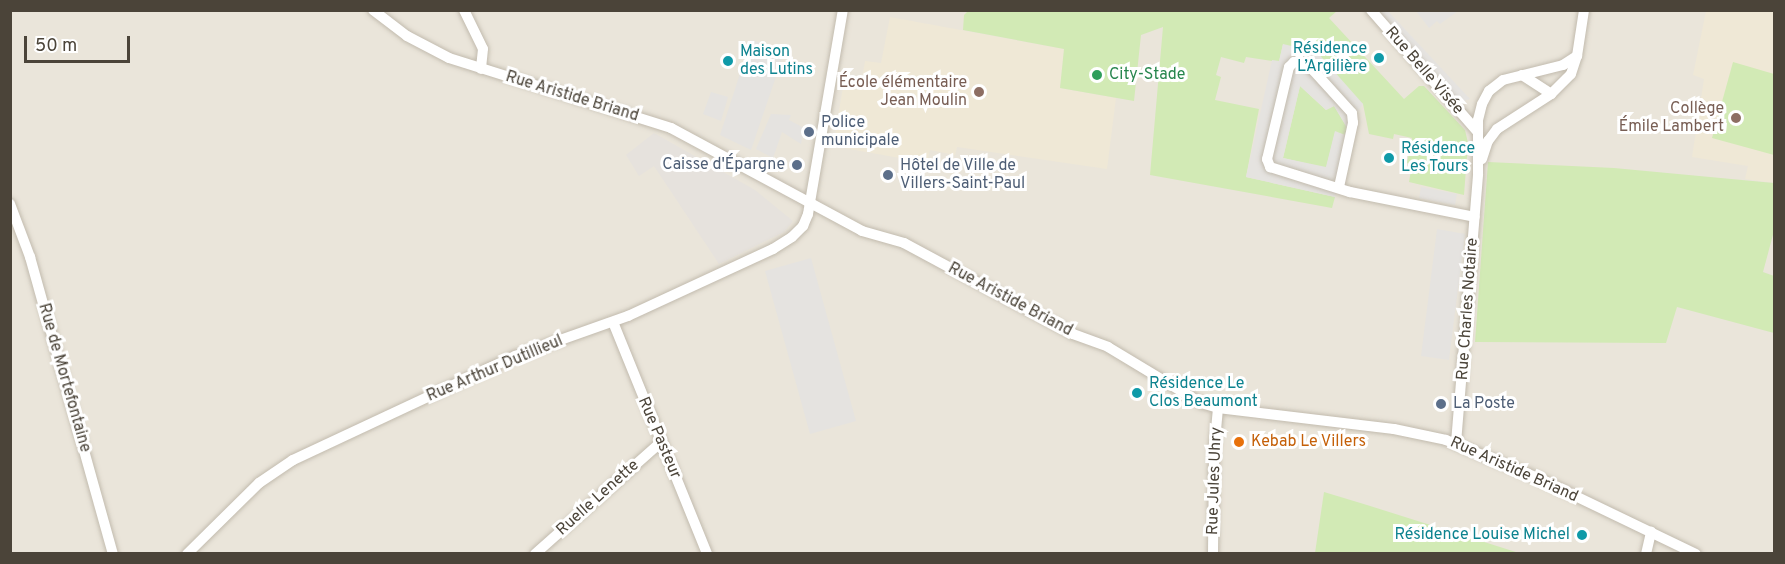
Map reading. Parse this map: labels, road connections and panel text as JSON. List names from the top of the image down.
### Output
{
  "streets": {
    "street": [
      "Rue Belle Visée",
      "Rue Aristide Briand",
      "Rue Charles Notaire",
      "Rue Arthur Dutillieul",
      "Rue de Mortefontaine",
      "Rue Pasteur",
      "Rue Jules Uhry",
      "Ruelle Lenette"
    ]
  },
  "crossings": [
    ["Rue Belle Visée", "Rue Charles Notaire"],
    ["Rue Aristide Briand", "Rue Charles Notaire"],
    ["Rue Aristide Briand", "Rue Arthur Dutillieul"],
    ["Rue Aristide Briand", "Rue Jules Uhry"],
    ["Rue Arthur Dutillieul", "Rue Pasteur"],
    ["Rue Pasteur", "Ruelle Lenette"]
  ],
  "places": [
    "Résidence L’Argilière",
    "Maison des Lutins",
    "City-Stade",
    "École élémentaire Jean Moulin",
    "Collège Émile Lambert",
    "Police municipale",
    "Résidence Les Tours",
    "Caisse d'Épargne",
    "Hôtel de Ville de Villers-Saint-Paul",
    "Résidence Le Clos Beaumont",
    "La Poste",
    "Kebab Le Villers",
    "Résidence Louise Michel"
  ],
  "scale_bar": "50 m"
}
